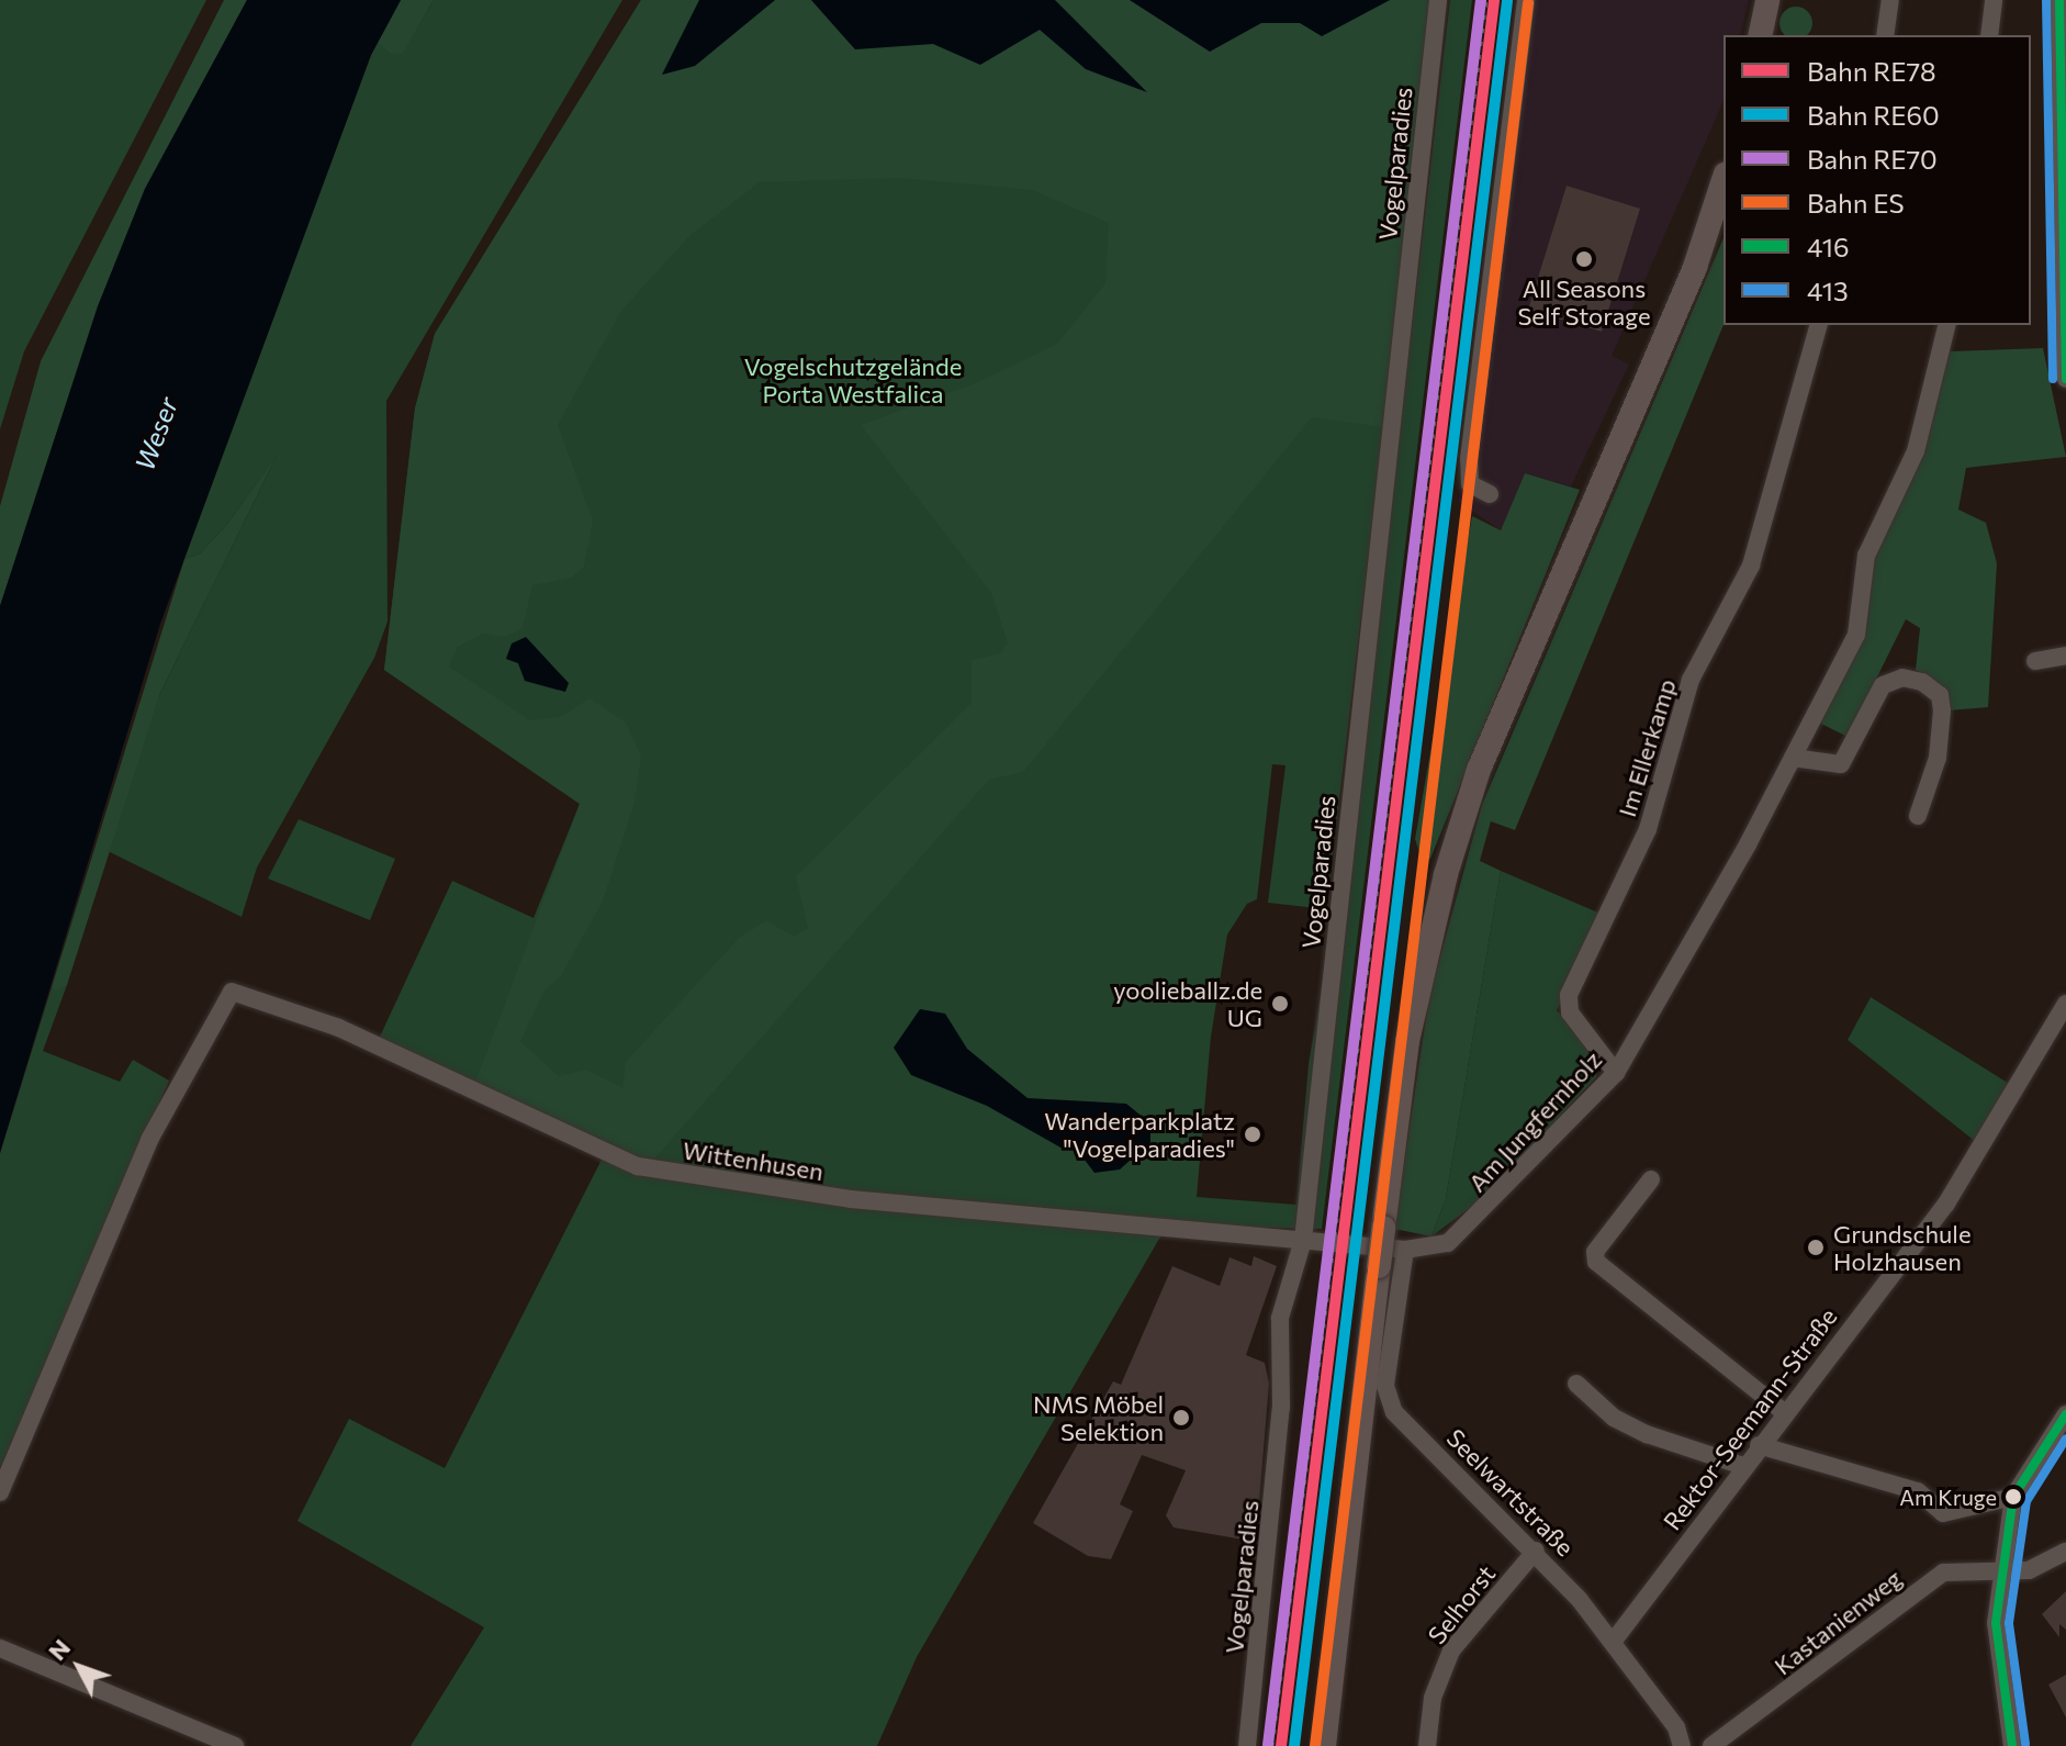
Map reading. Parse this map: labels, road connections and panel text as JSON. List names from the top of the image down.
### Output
{
  "streets": {
    "street": [
      "Vogelparadies",
      "Im Ellerkamp",
      "Am Jungfernholz",
      "Wittenhusen",
      "Rektor-Seemann-Straße",
      "Seelwartstraße",
      "Selhorst",
      "Kastanienweg"
    ]
  },
  "crossings": [
    ["Vogelparadies", "Am Jungfernholz"],
    ["Vogelparadies", "Wittenhusen"],
    ["Im Ellerkamp", "Am Jungfernholz"],
    ["Am Jungfernholz", "Wittenhusen"],
    ["Am Jungfernholz", "Seelwartstraße"],
    ["Rektor-Seemann-Straße", "Seelwartstraße"],
    ["Seelwartstraße", "Selhorst"]
  ],
  "water": ["Weser"],
  "parks": ["Vogelschutzgelände Porta Westfalica"],
  "places": [
    "All Seasons Self Storage",
    "yoolieballz.de UG",
    "Wanderparkplatz \"Vogelparadies\"",
    "Grundschule Holzhausen",
    "NMS Möbel Selektion",
    "Am Kruge"
  ],
  "lines": [
    "rail line RE78",
    "rail line RE70",
    "transit line 416",
    "transit line 413",
    "rail line RE60",
    "rail line ES"
  ],
  "legend": [
    "Bahn RE78",
    "Bahn RE60",
    "Bahn RE70",
    "Bahn ES",
    "416",
    "413"
  ],
  "north": "top left"
}
